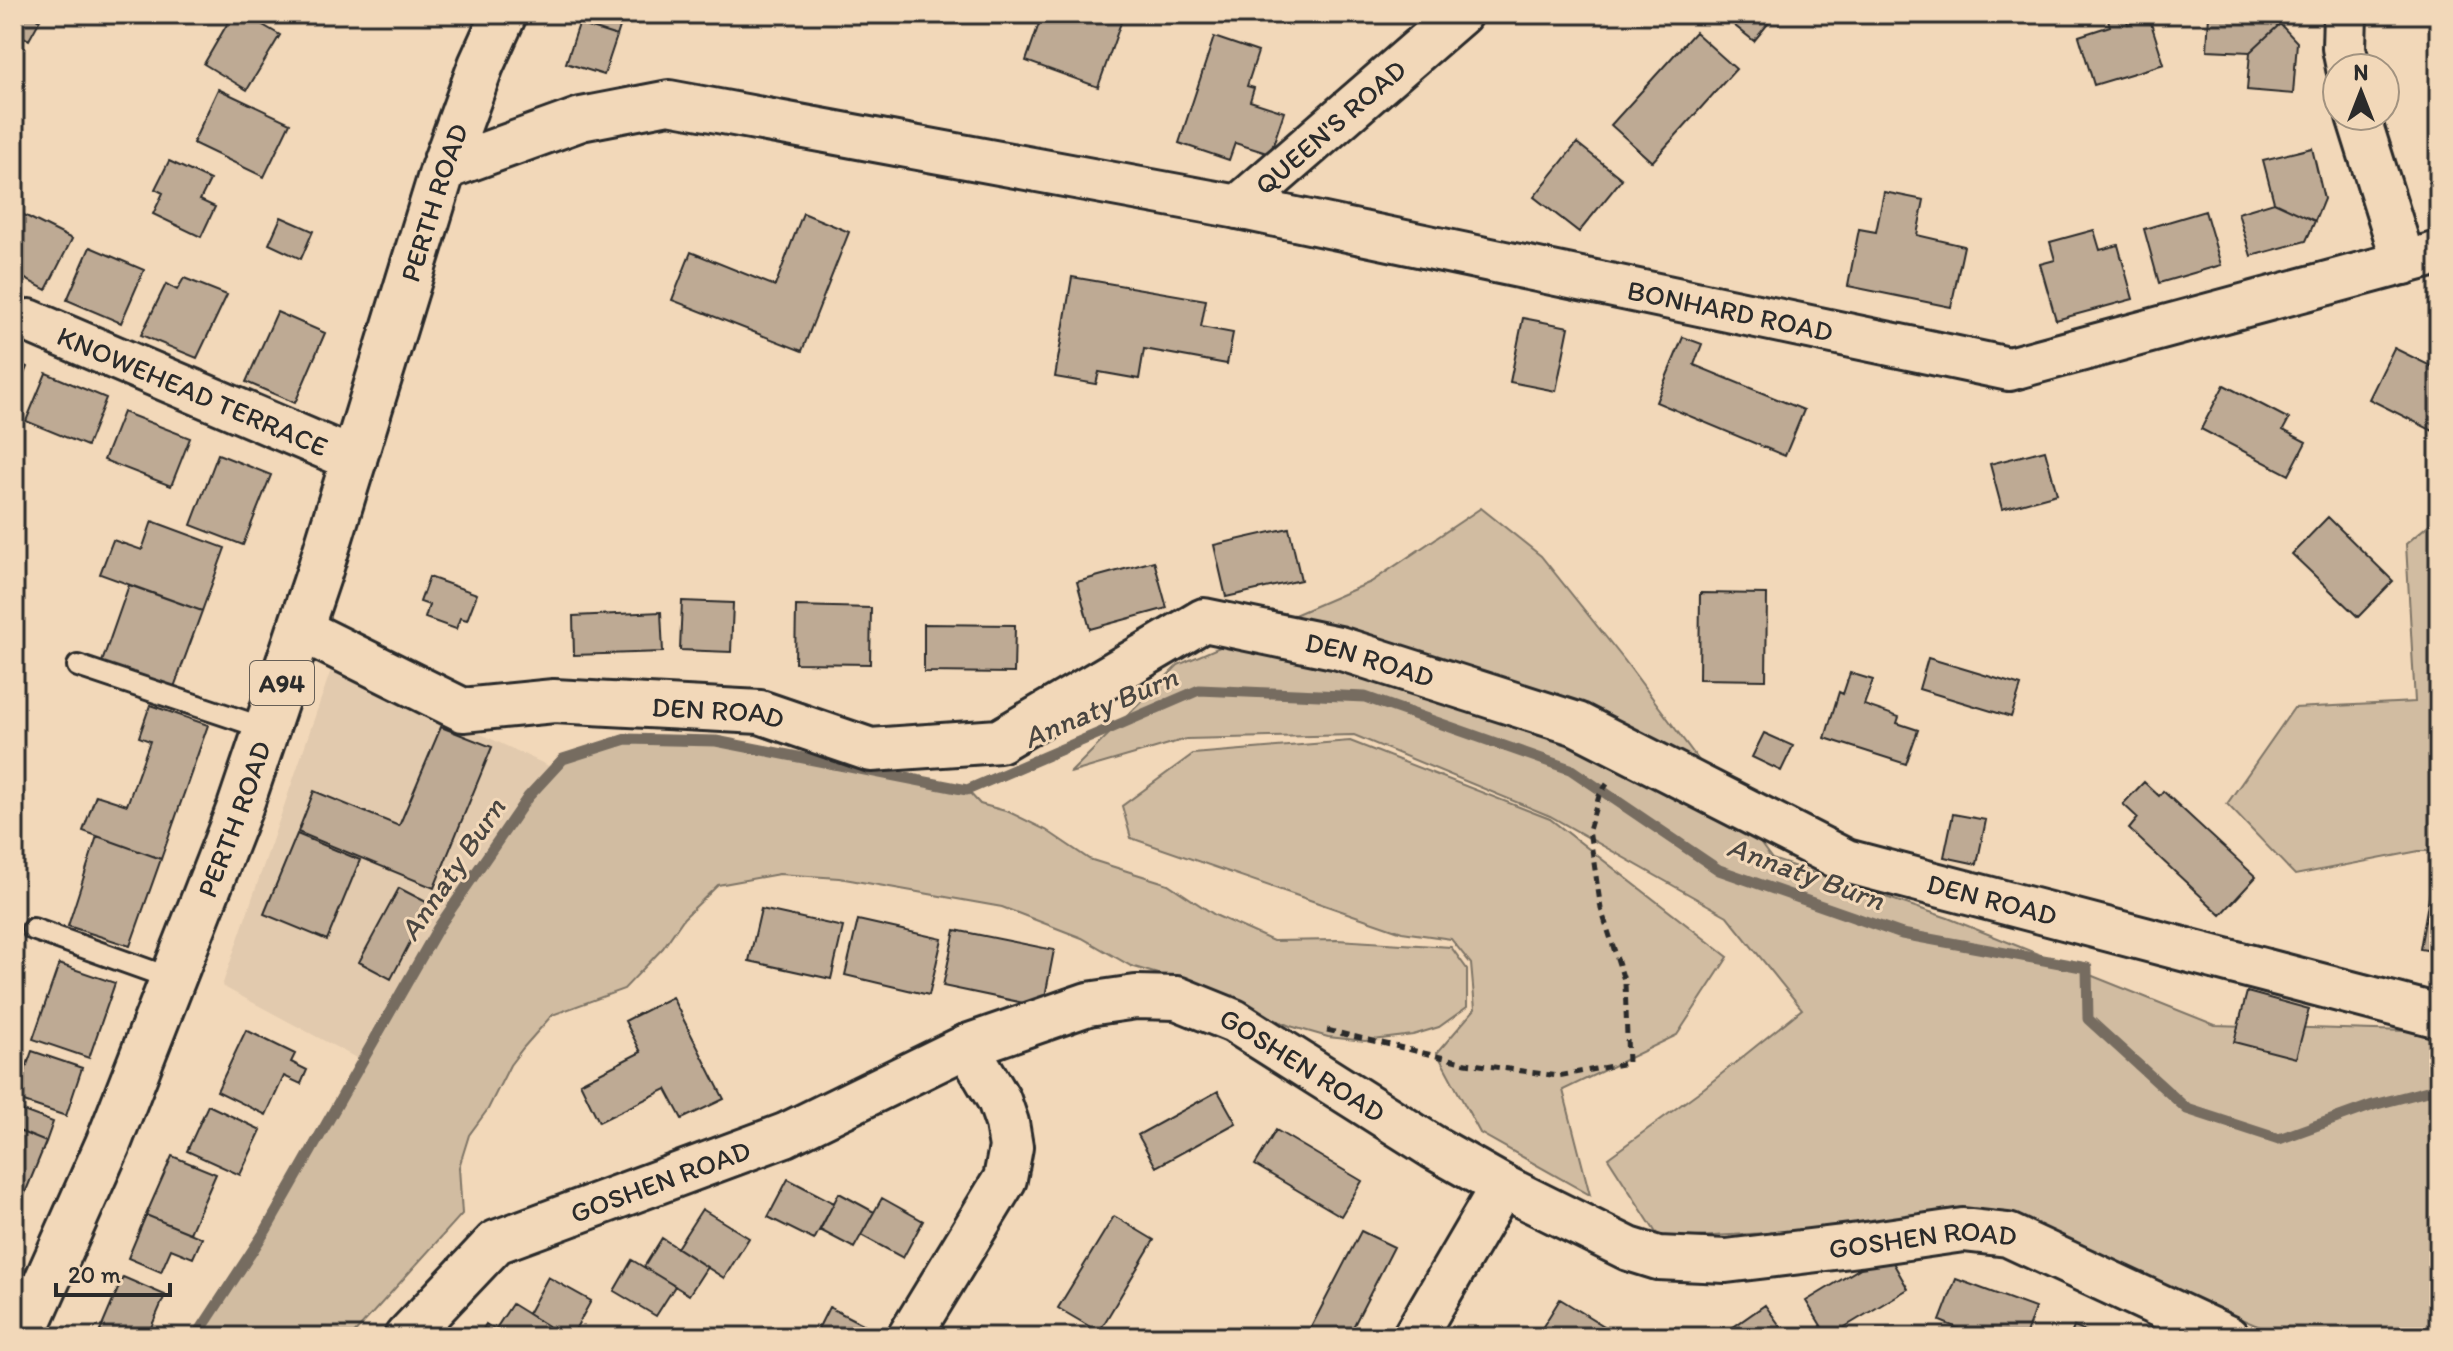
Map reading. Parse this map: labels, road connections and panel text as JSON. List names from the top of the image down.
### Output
{
  "streets": {
    "main road": ["PERTH ROAD", "A94"],
    "street": [
      "QUEEN'S ROAD",
      "BONHARD ROAD",
      "KNOWEHEAD TERRACE",
      "DEN ROAD",
      "GOSHEN ROAD"
    ]
  },
  "crossings": [
    ["QUEEN'S ROAD", "BONHARD ROAD"],
    ["PERTH ROAD", "BONHARD ROAD"],
    ["PERTH ROAD", "KNOWEHEAD TERRACE"],
    ["PERTH ROAD", "DEN ROAD"]
  ],
  "water": ["Annaty Burn"],
  "scale_bar": "20 m",
  "north": "top"
}
